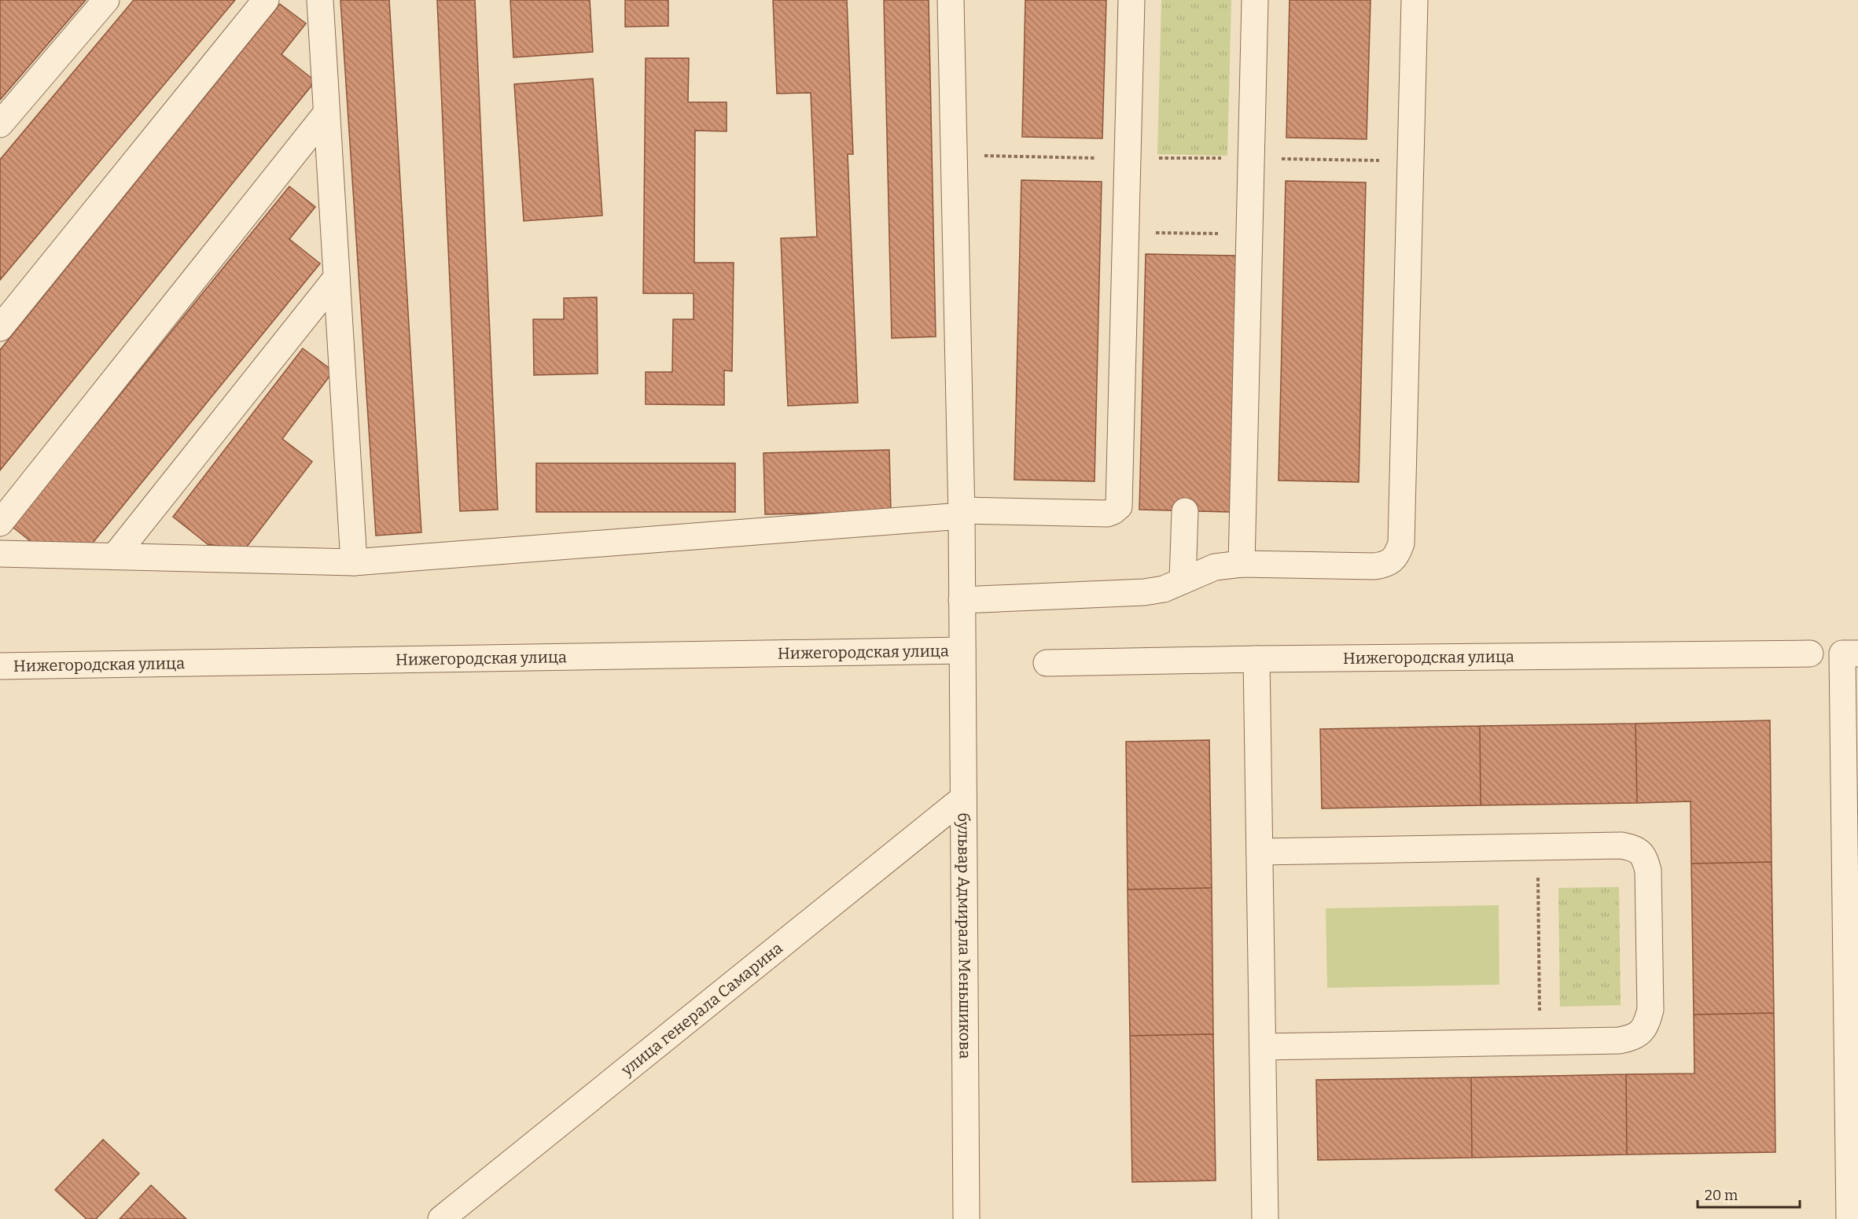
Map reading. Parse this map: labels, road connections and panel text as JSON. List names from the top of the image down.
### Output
{
  "streets": {
    "street": ["Нижегородская улица", "бульвар Адмирала Меньшикова", "улица генерала Самарина"]
  },
  "crossings": [
    ["Нижегородская улица", "бульвар Адмирала Меньшикова"],
    ["бульвар Адмирала Меньшикова", "улица генерала Самарина"]
  ],
  "scale_bar": "20 m"
}
